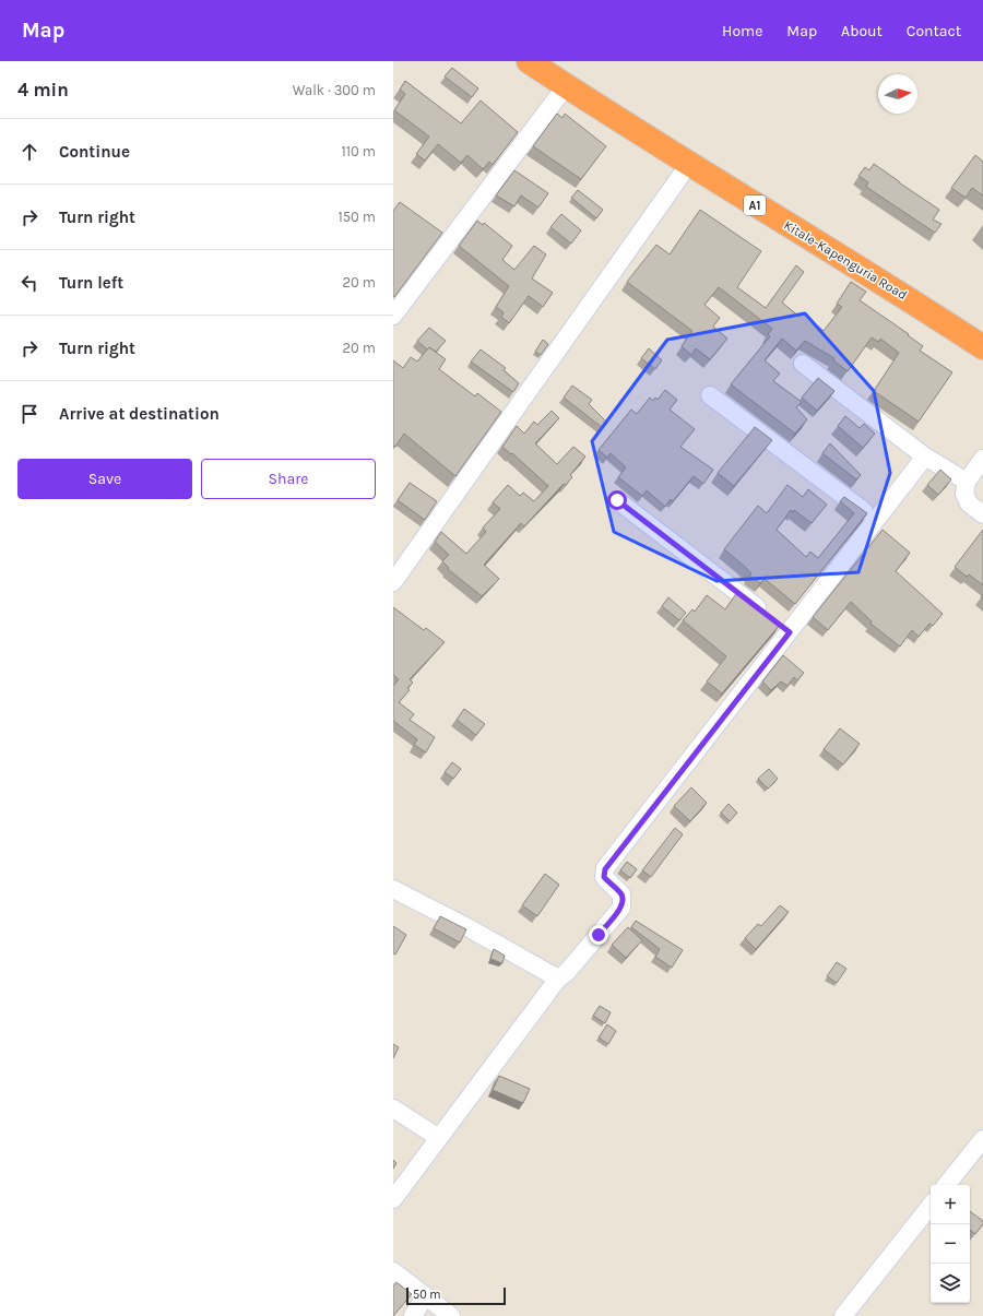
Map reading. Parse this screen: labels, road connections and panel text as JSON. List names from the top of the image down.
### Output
{
  "streets": {
    "highway": ["A1", "Kitale-Kapenguria Road"]
  },
  "scale_bar": "50 m",
  "north": "right",
  "page": {
    "header": "Map",
    "nav": [
      "Home",
      "Map",
      "About",
      "Contact"
    ],
    "heading": ["4 min", "Walk · 300 m"],
    "list": [
      ["Continue", "110 m"],
      ["Turn right", "150 m"],
      ["Turn left", "20 m"],
      ["Turn right", "20 m"],
      "Arrive at destination"
    ],
    "buttons": ["Save", "Share"],
    "map_buttons": ["+", "−"],
    "scale": "50 m"
  }
}
